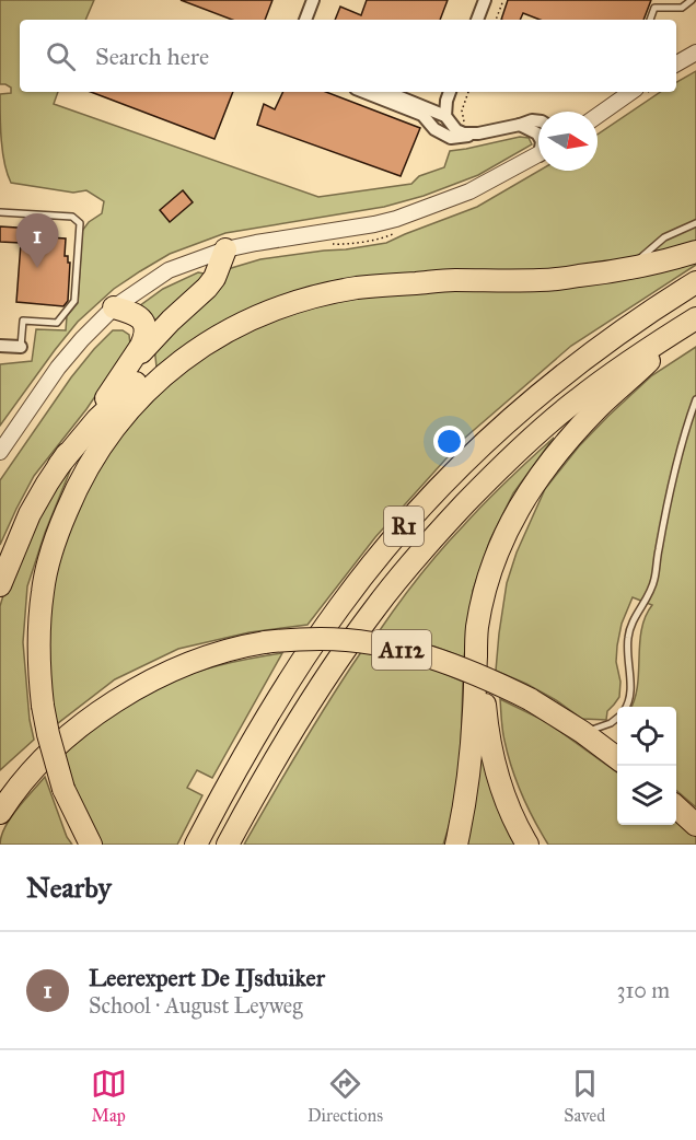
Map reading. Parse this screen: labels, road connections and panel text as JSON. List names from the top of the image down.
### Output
{
  "streets": {
    "highway": ["R1", "A112"]
  },
  "north": "right",
  "page": {
    "search": "Search here",
    "pins": "1",
    "heading": "Nearby",
    "list": [
      {
        "mark": "1",
        "name": "Leerexpert De IJsduiker",
        "note": "School · August Leyweg",
        "value": "310 m"
      }
    ],
    "nav": ["Map", "Directions", "Saved"]
  }
}
